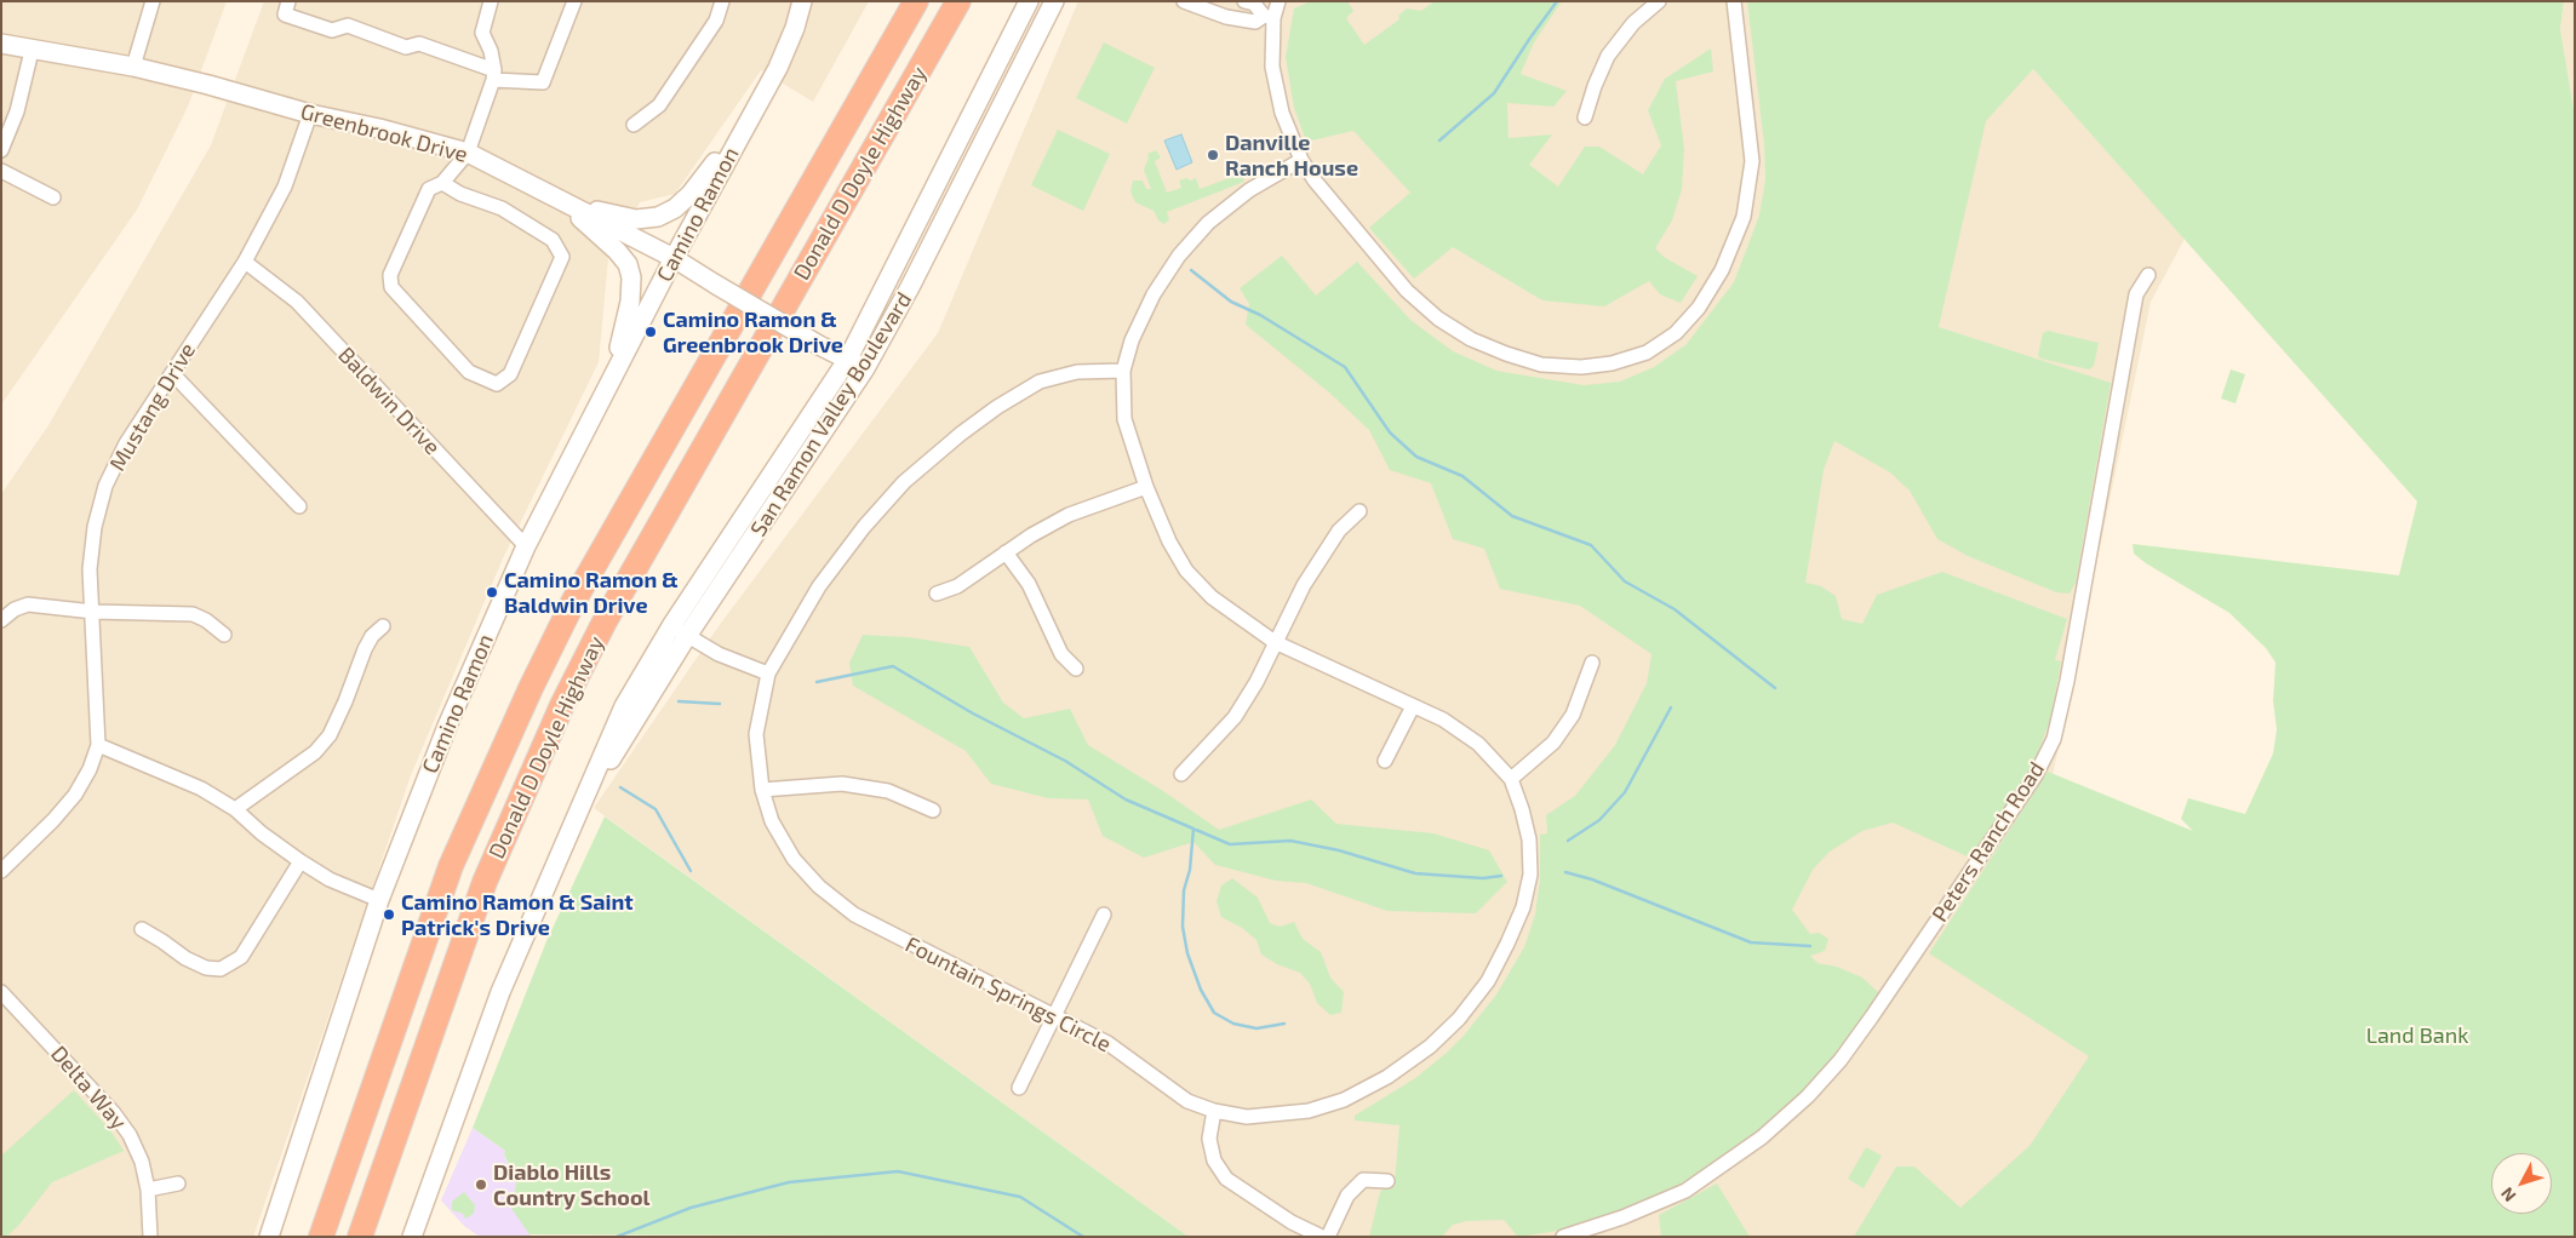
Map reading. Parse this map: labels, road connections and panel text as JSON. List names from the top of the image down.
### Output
{
  "streets": {
    "highway": ["Donald D Doyle Highway"],
    "street": [
      "Greenbrook Drive",
      "Camino Ramon",
      "Baldwin Drive",
      "Mustang Drive",
      "San Ramon Valley Boulevard",
      "Peters Ranch Road",
      "Fountain Springs Circle",
      "Delta Way"
    ]
  },
  "crossings": [
    ["Greenbrook Drive", "Camino Ramon"],
    ["Greenbrook Drive", "Mustang Drive"],
    ["Greenbrook Drive", "San Ramon Valley Boulevard"],
    ["Camino Ramon", "Baldwin Drive"],
    ["Baldwin Drive", "Mustang Drive"]
  ],
  "parks": ["Land Bank"],
  "places": [
    "Danville Ranch House",
    "Camino Ramon & Greenbrook Drive",
    "Camino Ramon & Baldwin Drive",
    "Camino Ramon & Saint Patrick's Drive",
    "Diablo Hills Country School"
  ],
  "north": "bottom left"
}
